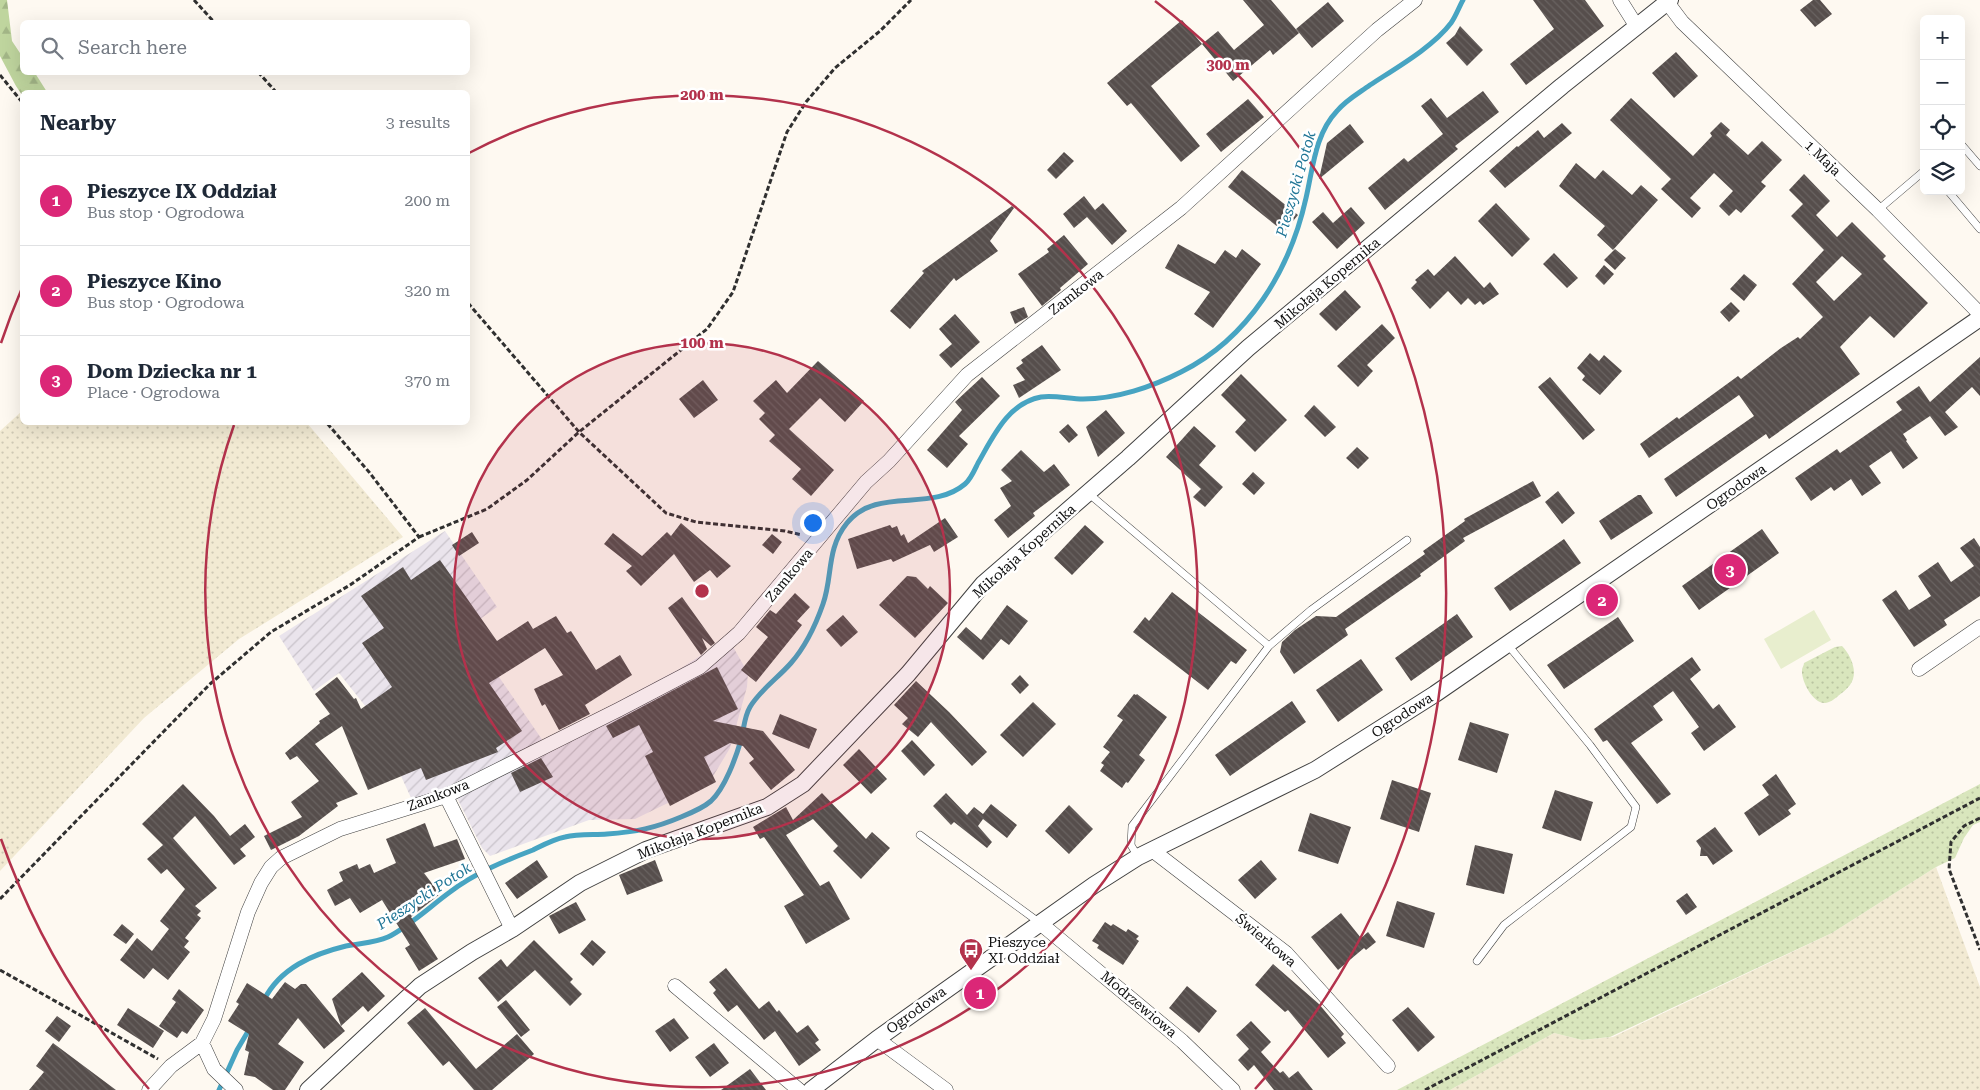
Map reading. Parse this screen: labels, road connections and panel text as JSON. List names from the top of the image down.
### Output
{
  "streets": {
    "street": [
      "1 Maja",
      "Mikołaja Kopernika",
      "Zamkowa",
      "Ogrodowa",
      "Świerkowa",
      "Modrzewiowa"
    ]
  },
  "crossings": [
    ["1 Maja", "Mikołaja Kopernika"],
    ["Ogrodowa", "Świerkowa"],
    ["Ogrodowa", "Modrzewiowa"]
  ],
  "water": ["Pieszycki Potok"],
  "places": {
    "bus stop": ["Pieszyce XI Oddział"]
  },
  "page": {
    "map_buttons": ["+", "−"],
    "search": "Search here",
    "heading": ["Nearby", "3 results"],
    "list": [
      {
        "mark": "1",
        "name": "Pieszyce IX Oddział",
        "note": "Bus stop · Ogrodowa",
        "value": "200 m"
      },
      {
        "mark": "2",
        "name": "Pieszyce Kino",
        "note": "Bus stop · Ogrodowa",
        "value": "320 m"
      },
      {
        "mark": "3",
        "name": "Dom Dziecka nr 1",
        "note": "Place · Ogrodowa",
        "value": "370 m"
      }
    ],
    "pins": ["3", "2", "1"]
  },
  "rings": ["300 m", "200 m", "100 m"]
}
